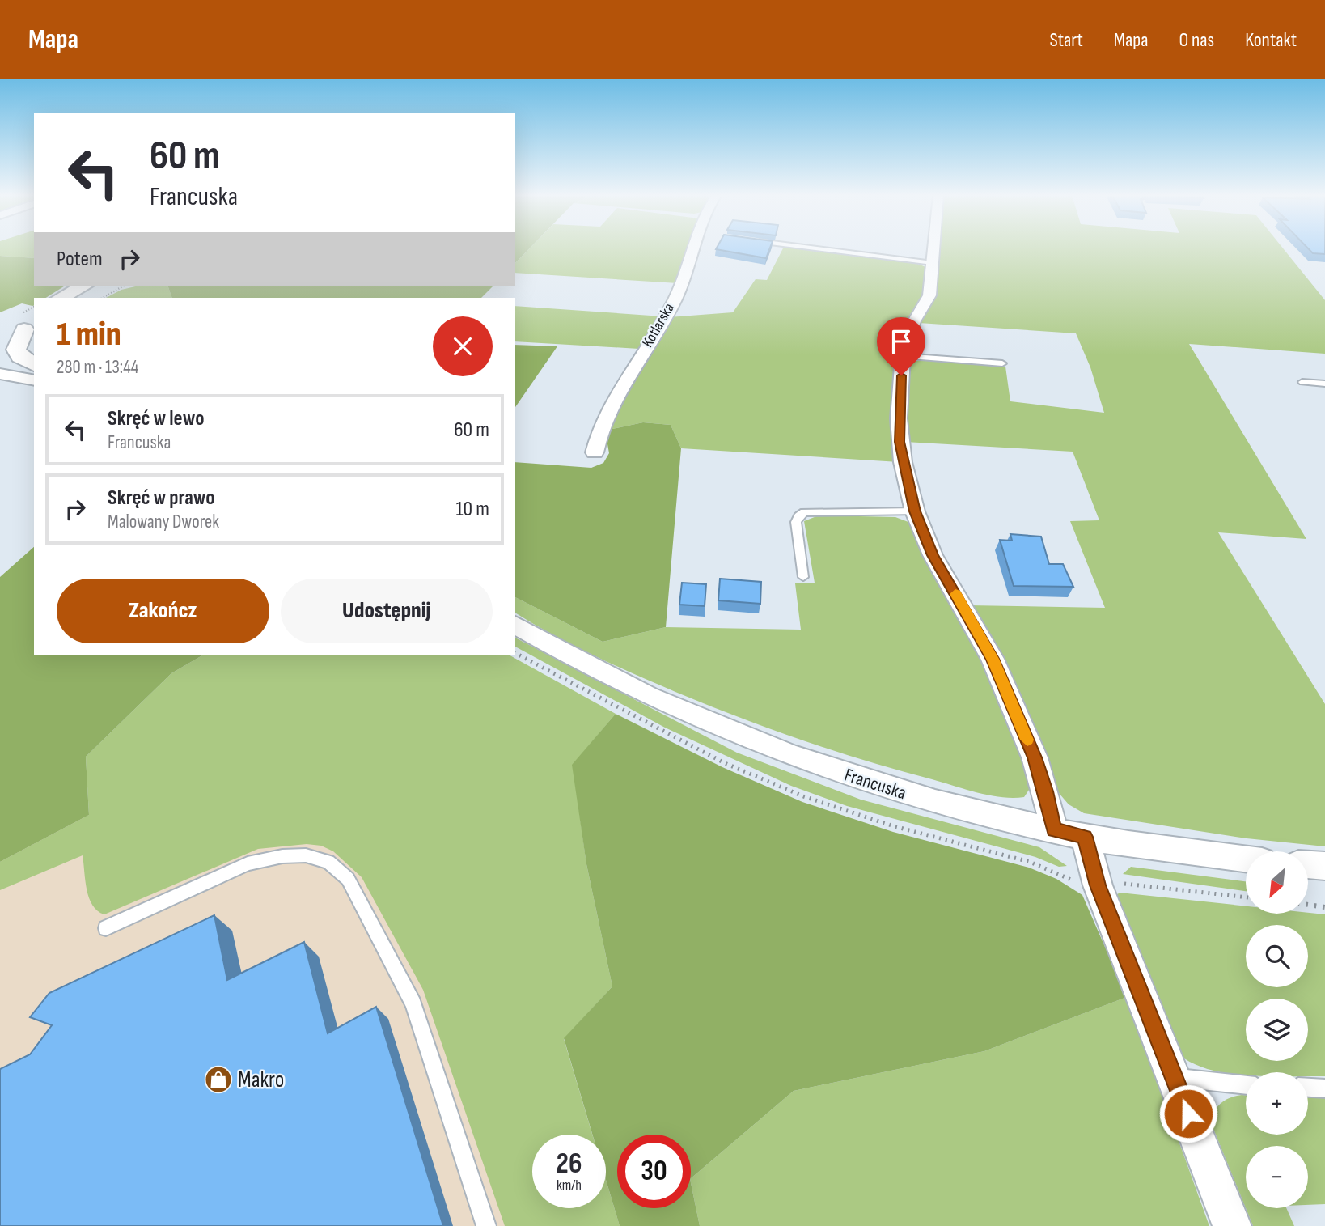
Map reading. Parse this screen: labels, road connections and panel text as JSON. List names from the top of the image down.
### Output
{
  "streets": {
    "street": ["Kotlarska", "Francuska"]
  },
  "places": {
    "shop": ["Makro"]
  },
  "north": "bottom left",
  "page": {
    "header": "Mapa",
    "nav": [
      "Start",
      "Mapa",
      "O nas",
      "Kontakt"
    ],
    "turn": ["60 m", "Francuska"],
    "then": "Potem",
    "heading": ["1 min", "280 m · 13:44"],
    "list": [
      {
        "name": "Skręć w lewo",
        "note": "Francuska",
        "value": "60 m"
      },
      {
        "name": "Skręć w prawo",
        "note": "Malowany Dworek",
        "value": "10 m"
      }
    ],
    "buttons": ["Zakończ", "Udostępnij"],
    "map_buttons": ["+", "−"],
    "speed": "26 km/h",
    "limit": "30"
  }
}
